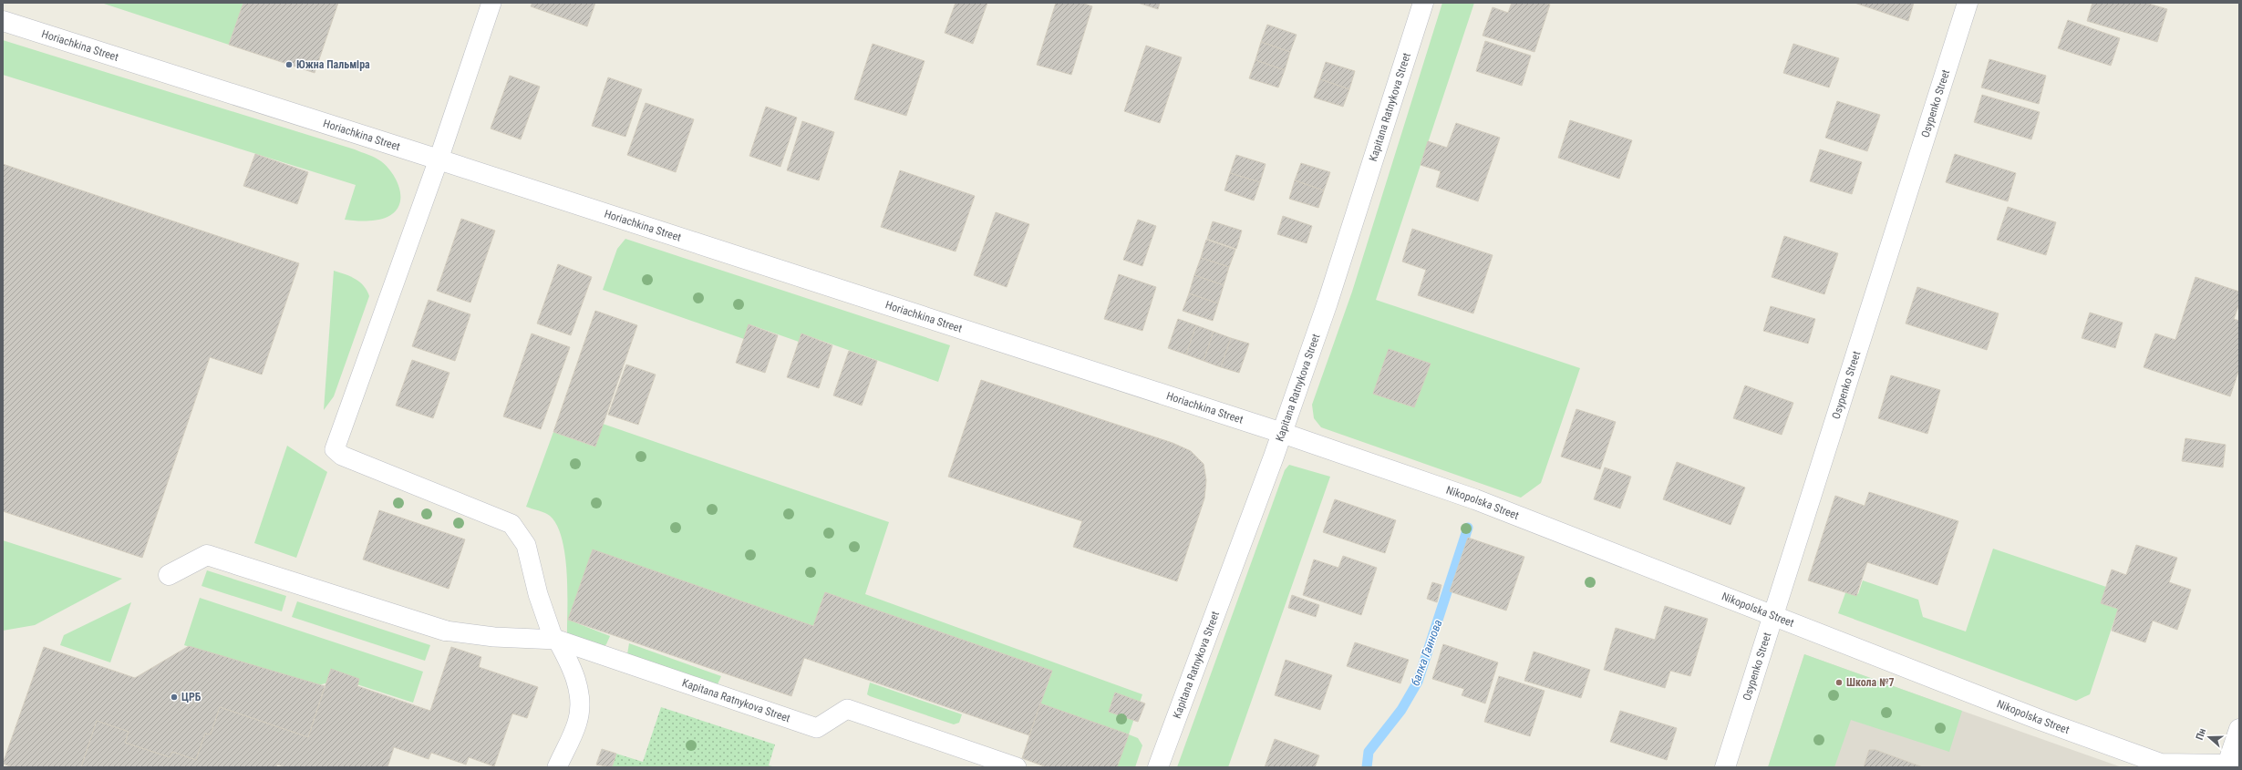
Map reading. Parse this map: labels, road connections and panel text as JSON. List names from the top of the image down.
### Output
{
  "streets": {
    "street": [
      "Horiachkina Street",
      "Osypenko Street",
      "Kapitana Ratnykova Street",
      "Nikopolska Street"
    ]
  },
  "crossings": [
    ["Horiachkina Street", "Kapitana Ratnykova Street"],
    ["Horiachkina Street", "Nikopolska Street"],
    ["Osypenko Street", "Nikopolska Street"],
    ["Kapitana Ratnykova Street", "Nikopolska Street"]
  ],
  "water": ["балка Гаинова"],
  "places": ["Южна Пальміра", "Школа №7", "ЦРБ"],
  "north": "left"
}
